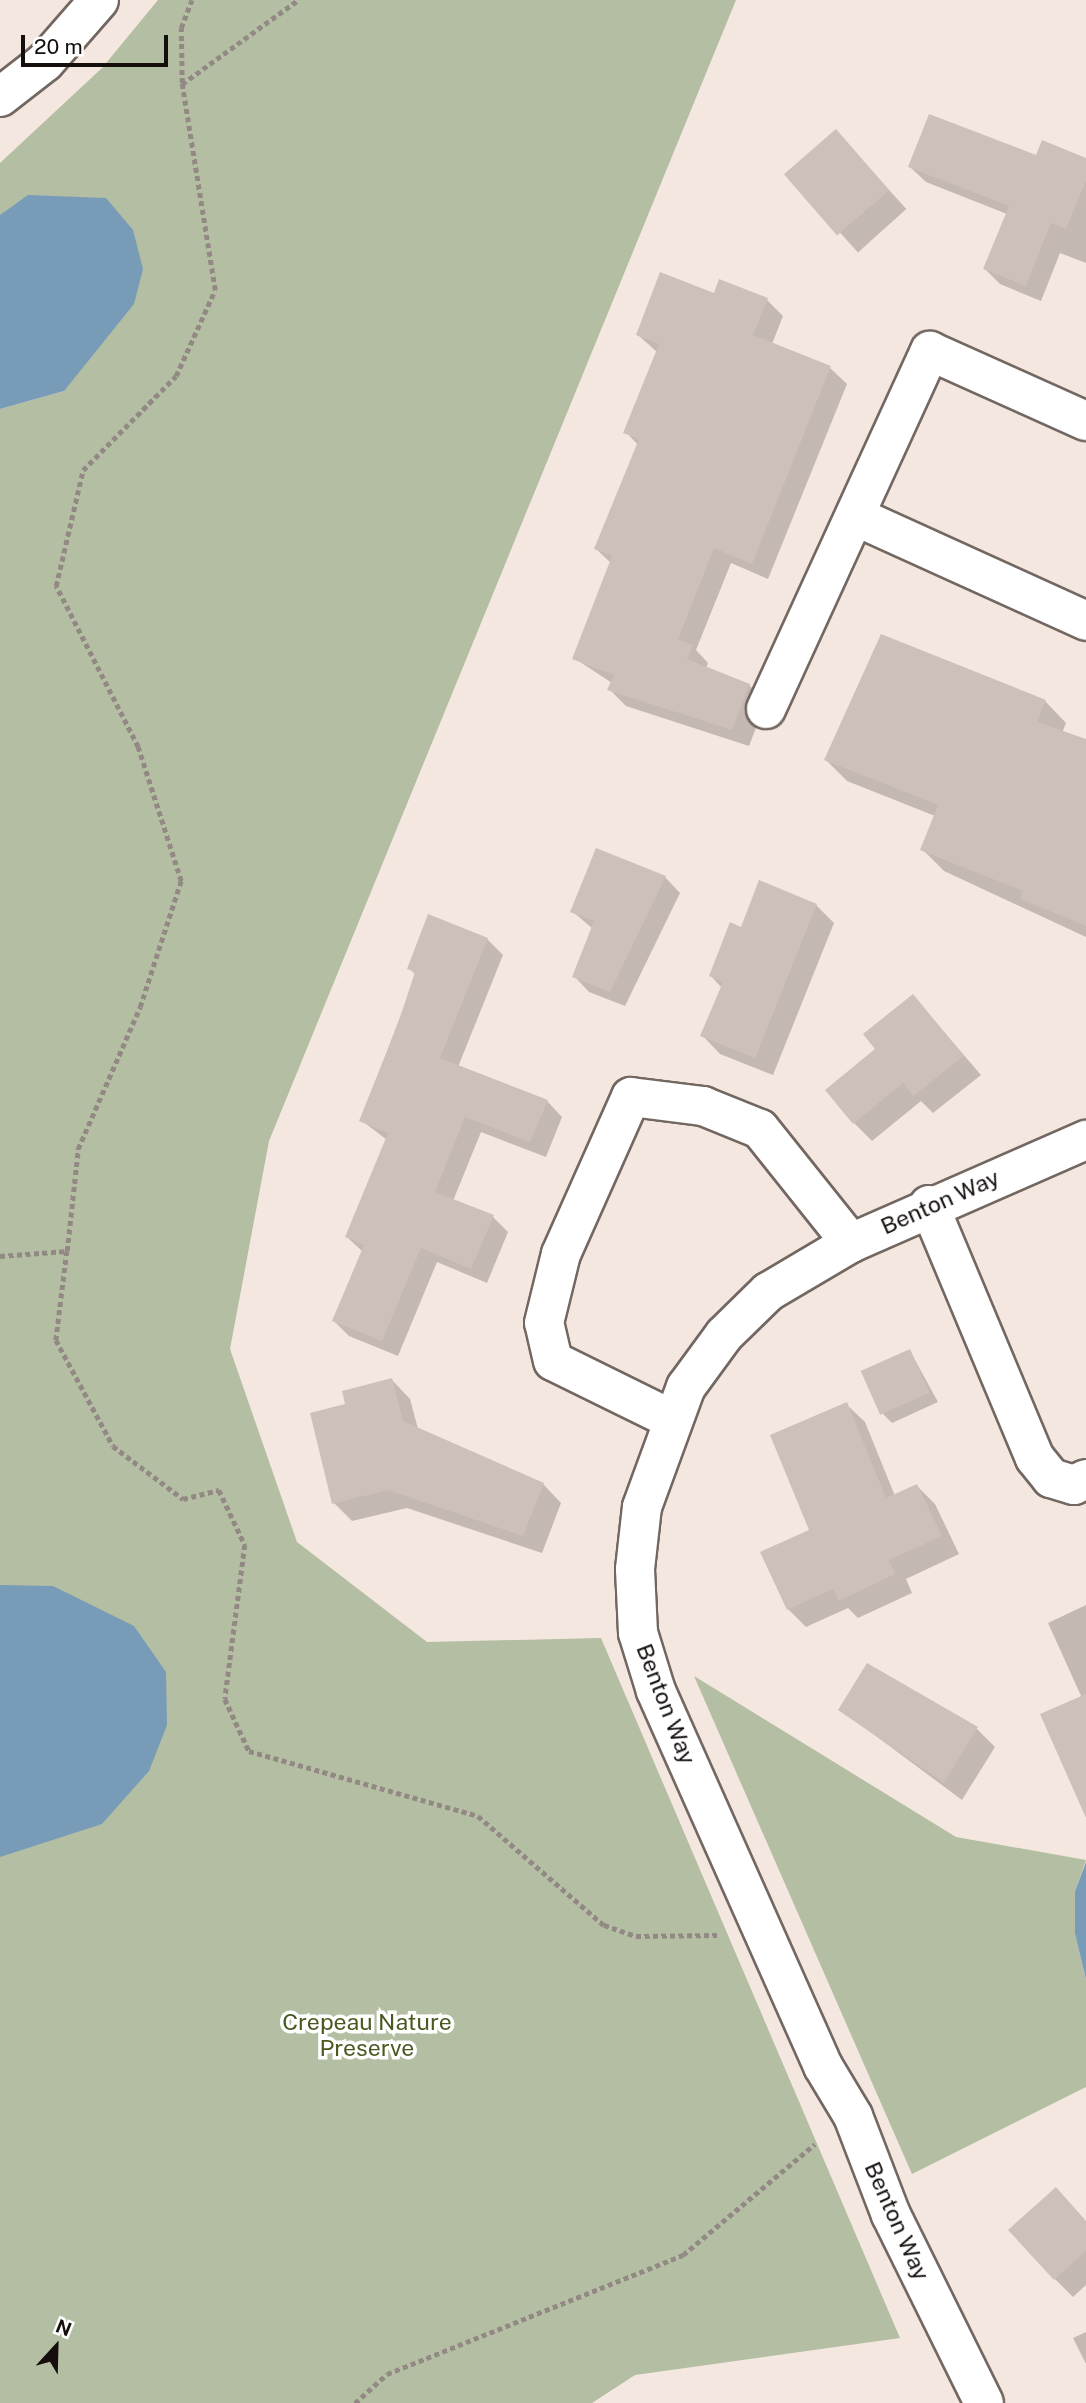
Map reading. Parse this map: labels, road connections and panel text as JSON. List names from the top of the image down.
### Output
{
  "streets": {
    "street": ["Benton Way"]
  },
  "parks": ["Crepeau Nature Preserve"],
  "scale_bar": "20 m",
  "north": "top"
}
